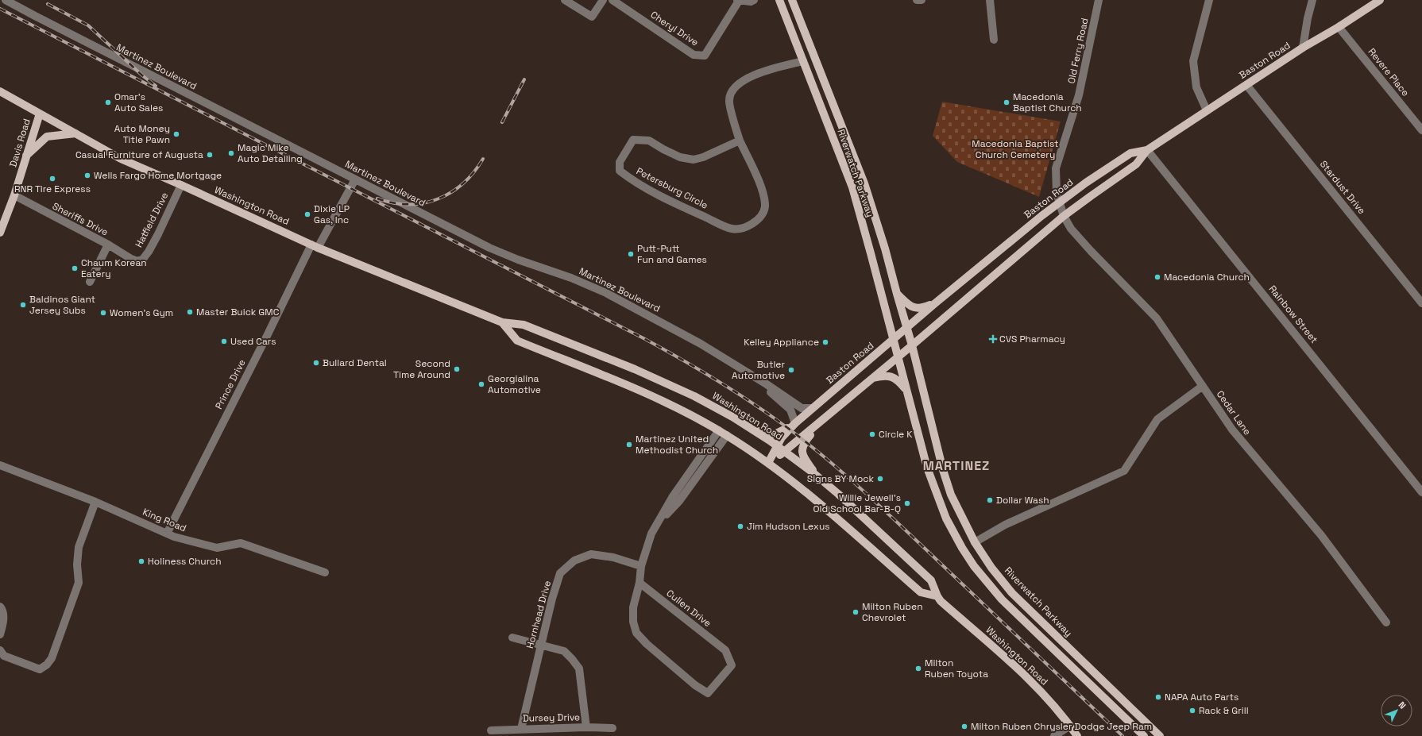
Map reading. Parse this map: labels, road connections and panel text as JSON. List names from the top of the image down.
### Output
{
  "streets": {
    "main road": [
      "Baston Road",
      "Davis Road",
      "Riverwatch Parkway",
      "Washington Road"
    ],
    "street": [
      "Cheryl Drive",
      "Old Ferry Road",
      "Martinez Boulevard",
      "Revere Place",
      "Stardust Drive",
      "Petersburg Circle",
      "Sheriffs Drive",
      "Hatfield Drive",
      "Rainbow Street",
      "Prince Drive",
      "Cedar Lane",
      "King Road",
      "Cullen Drive",
      "Hornhead Drive",
      "Dursey Drive"
    ]
  },
  "crossings": [
    ["Old Ferry Road", "Baston Road"],
    ["Old Ferry Road", "Cedar Lane"],
    ["Baston Road", "Martinez Boulevard"],
    ["Baston Road", "Revere Place"],
    ["Baston Road", "Riverwatch Parkway"],
    ["Baston Road", "Stardust Drive"],
    ["Baston Road", "Washington Road"],
    ["Baston Road", "Rainbow Street"],
    ["Martinez Boulevard", "Prince Drive"],
    ["Davis Road", "Washington Road"],
    ["Davis Road", "Sheriffs Drive"],
    ["Riverwatch Parkway", "Petersburg Circle"],
    ["Washington Road", "Hatfield Drive"],
    ["Washington Road", "Prince Drive"],
    ["Sheriffs Drive", "Hatfield Drive"],
    ["Prince Drive", "King Road"],
    ["Hornhead Drive", "Dursey Drive"]
  ],
  "districts": ["MARTINEZ"],
  "parks": ["Macedonia Baptist Church Cemetery"],
  "places": {
    "other": [
      "Omar's Auto Sales",
      "Macedonia Baptist Church",
      "Auto Money Title Pawn",
      "Magic Mike Auto Detailing",
      "Casual Furniture of Augusta",
      "Wells Fargo Home Mortgage",
      "RNR Tire Express",
      "Dixie LP Gas, Inc",
      "Putt-Putt Fun and Games",
      "Chaum Korean Eatery",
      "Macedonia Church",
      "Baldinos Giant Jersey Subs",
      "Master Buick GMC",
      "Women's Gym",
      "Used Cars",
      "Kelley Appliance",
      "Bullard Dental",
      "Second Time Around",
      "Butler Automotive",
      "Georgialina Automotive",
      "Circle K",
      "Martinez United Methodist Church",
      "Signs BY Mock",
      "Dollar Wash",
      "Willie Jewell's Old School Bar-B-Q",
      "Jim Hudson Lexus",
      "Holiness Church",
      "Milton Ruben Chevrolet",
      "Milton Ruben Toyota",
      "NAPA Auto Parts",
      "Rack & Grill",
      "Milton Ruben Chrysler Dodge Jeep Ram"
    ],
    "health": ["CVS Pharmacy"]
  },
  "north": "top right"
}
